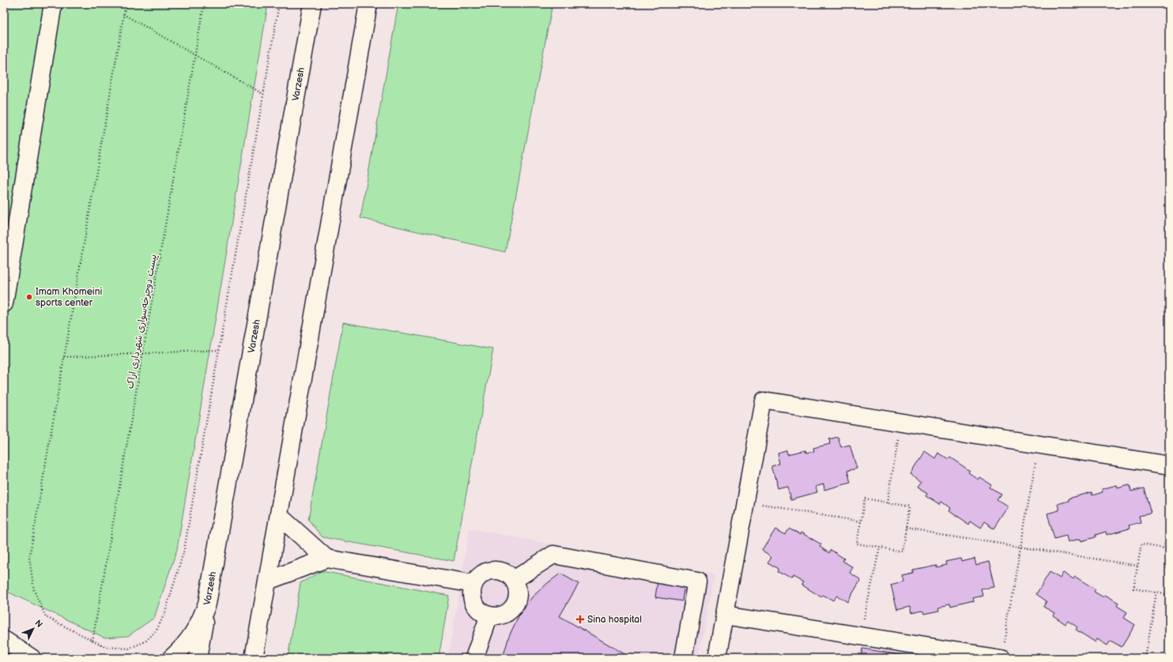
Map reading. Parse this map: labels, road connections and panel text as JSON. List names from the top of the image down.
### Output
{
  "streets": {
    "main road": ["Varzesh"],
    "path": ["پیست دوچرخه‌سواری شهرداری اراک"]
  },
  "places": {
    "other": ["Imam Khomeini sports center"],
    "health": ["Sina hospital"]
  },
  "north": "top right"
}
